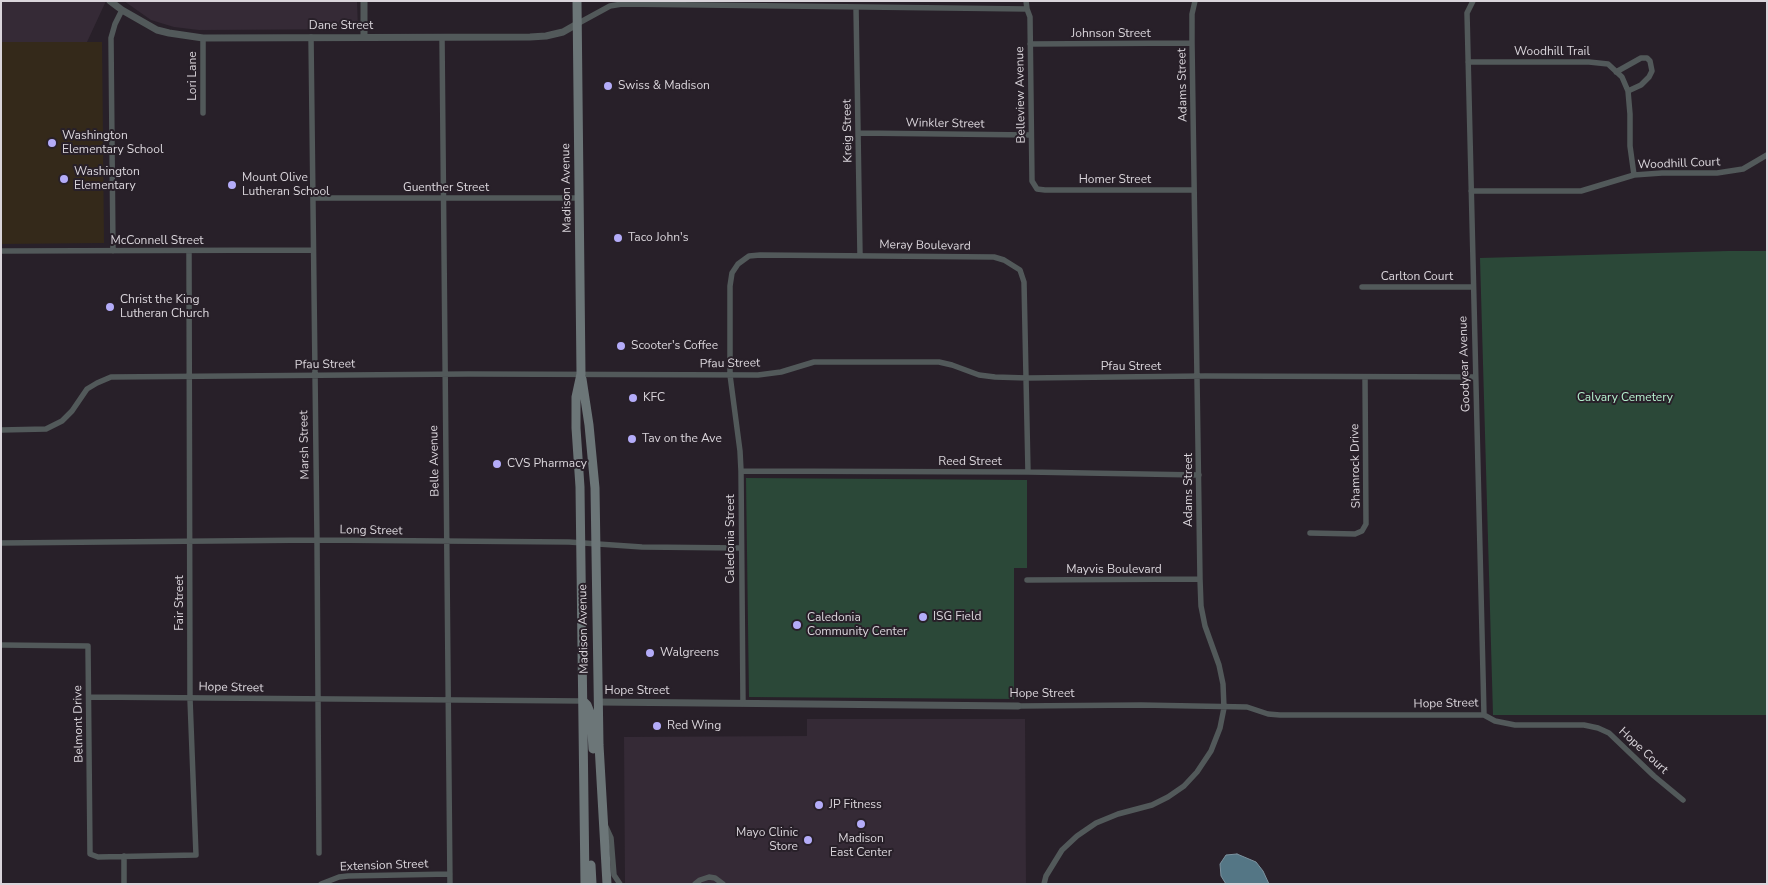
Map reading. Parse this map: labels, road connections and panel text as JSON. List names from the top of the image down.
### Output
{
  "streets": {
    "main road": ["Madison Avenue"],
    "street": [
      "Dane Street",
      "Johnson Street",
      "Woodhill Trail",
      "Lori Lane",
      "Adams Street",
      "Belleview Avenue",
      "Winkler Street",
      "Kreig Street",
      "Woodhill Court",
      "Homer Street",
      "Guenther Street",
      "McConnell Street",
      "Meray Boulevard",
      "Carlton Court",
      "Pfau Street",
      "Goodyear Avenue",
      "Marsh Street",
      "Belle Avenue",
      "Reed Street",
      "Shamrock Drive",
      "Long Street",
      "Caledonia Street",
      "Mayvis Boulevard",
      "Fair Street",
      "Hope Street",
      "Belmont Drive",
      "Hope Court",
      "Extension Street"
    ]
  },
  "crossings": [
    ["Dane Street", "Lori Lane"],
    ["Dane Street", "Madison Avenue"],
    ["Dane Street", "Marsh Street"],
    ["Dane Street", "Belle Avenue"],
    ["Johnson Street", "Adams Street"],
    ["Johnson Street", "Belleview Avenue"],
    ["Woodhill Trail", "Goodyear Avenue"],
    ["Adams Street", "Homer Street"],
    ["Adams Street", "Pfau Street"],
    ["Adams Street", "Reed Street"],
    ["Adams Street", "Mayvis Boulevard"],
    ["Adams Street", "Hope Street"],
    ["Belleview Avenue", "Winkler Street"],
    ["Belleview Avenue", "Homer Street"],
    ["Winkler Street", "Kreig Street"],
    ["Kreig Street", "Meray Boulevard"],
    ["Woodhill Court", "Goodyear Avenue"],
    ["Guenther Street", "Madison Avenue"],
    ["Guenther Street", "Marsh Street"],
    ["Guenther Street", "Belle Avenue"],
    ["Madison Avenue", "Pfau Street"],
    ["Madison Avenue", "Long Street"],
    ["Madison Avenue", "Hope Street"],
    ["McConnell Street", "Marsh Street"],
    ["McConnell Street", "Fair Street"],
    ["Meray Boulevard", "Pfau Street"],
    ["Meray Boulevard", "Reed Street"],
    ["Meray Boulevard", "Caledonia Street"],
    ["Carlton Court", "Goodyear Avenue"],
    ["Pfau Street", "Goodyear Avenue"],
    ["Pfau Street", "Marsh Street"],
    ["Pfau Street", "Belle Avenue"],
    ["Pfau Street", "Shamrock Drive"],
    ["Pfau Street", "Caledonia Street"],
    ["Pfau Street", "Fair Street"],
    ["Goodyear Avenue", "Hope Street"],
    ["Goodyear Avenue", "Hope Court"],
    ["Marsh Street", "Long Street"],
    ["Marsh Street", "Hope Street"],
    ["Belle Avenue", "Long Street"],
    ["Belle Avenue", "Hope Street"],
    ["Belle Avenue", "Extension Street"],
    ["Reed Street", "Caledonia Street"],
    ["Long Street", "Caledonia Street"],
    ["Long Street", "Fair Street"],
    ["Caledonia Street", "Hope Street"],
    ["Fair Street", "Hope Street"],
    ["Fair Street", "Belmont Drive"],
    ["Hope Street", "Belmont Drive"],
    ["Hope Street", "Hope Court"]
  ],
  "parks": ["Calvary Cemetery"],
  "places": [
    "Swiss & Madison",
    "Washington Elementary School",
    "Washington Elementary",
    "Mount Olive Lutheran School",
    "Taco John's",
    "Christ the King Lutheran Church",
    "Scooter's Coffee",
    "KFC",
    "Tav on the Ave",
    "CVS Pharmacy",
    "ISG Field",
    "Caledonia Community Center",
    "Walgreens",
    "Red Wing",
    "JP Fitness",
    "Madison East Center",
    "Mayo Clinic Store"
  ]
}
